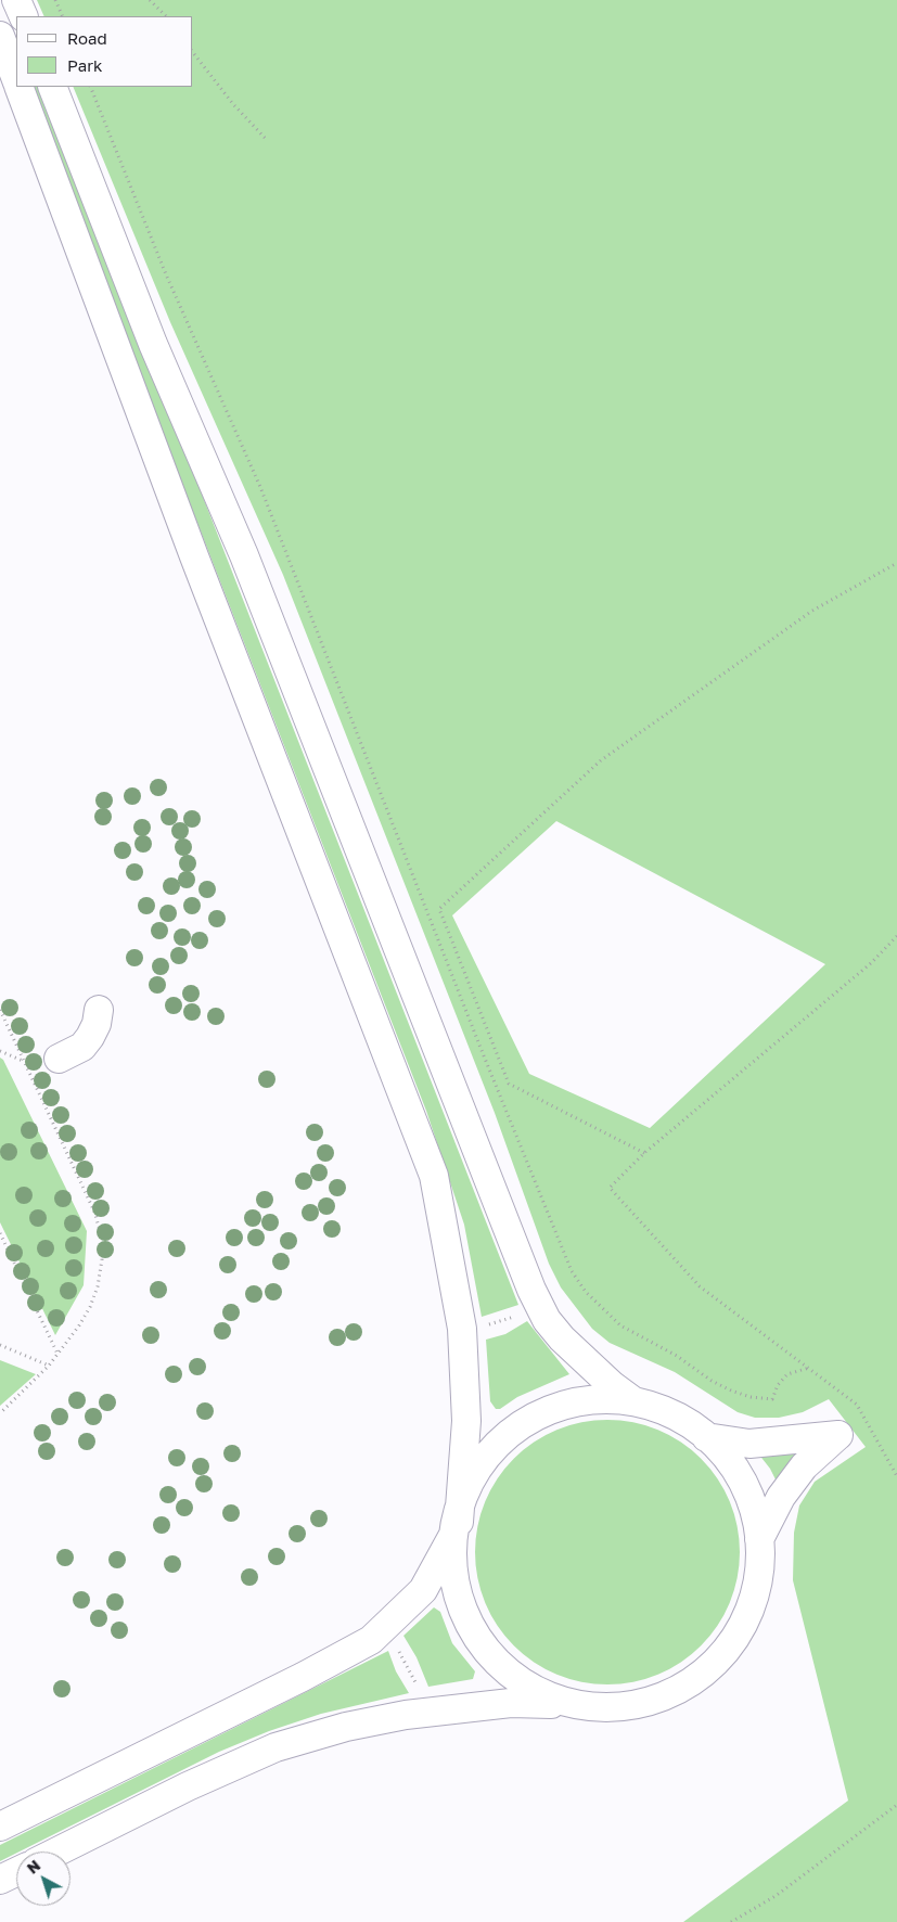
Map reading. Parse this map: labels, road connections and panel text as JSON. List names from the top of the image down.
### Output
{
  "legend": ["Road", "Park"],
  "north": "top left"
}
